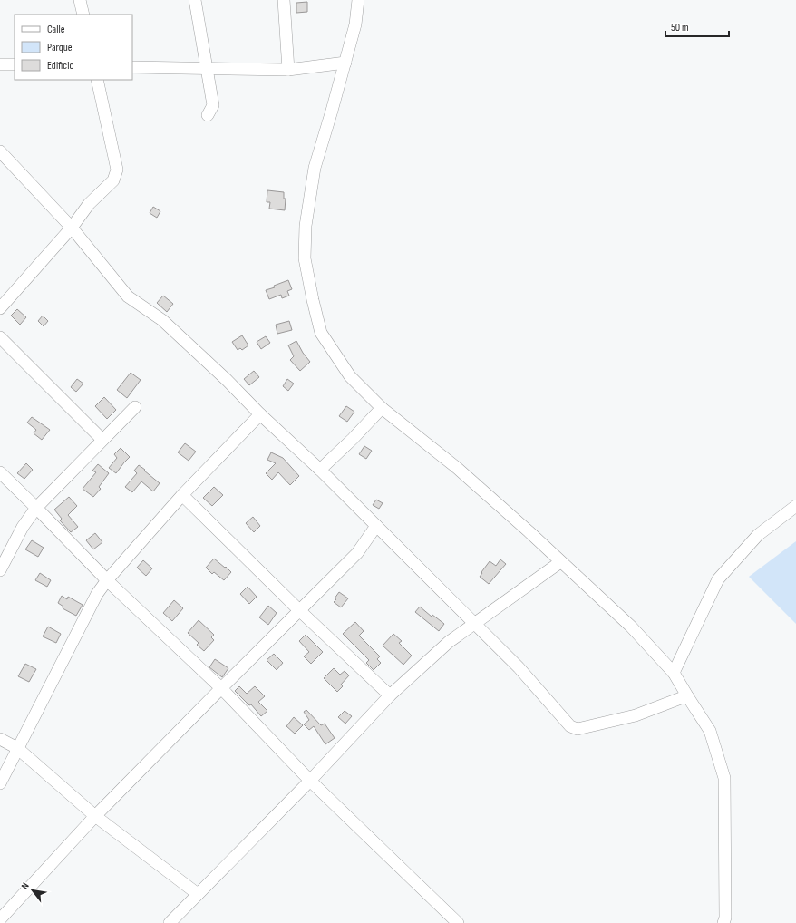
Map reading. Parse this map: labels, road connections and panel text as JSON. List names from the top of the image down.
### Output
{
  "legend": ["Calle", "Parque", "Edificio"],
  "scale_bar": "50 m",
  "north": "top left"
}
